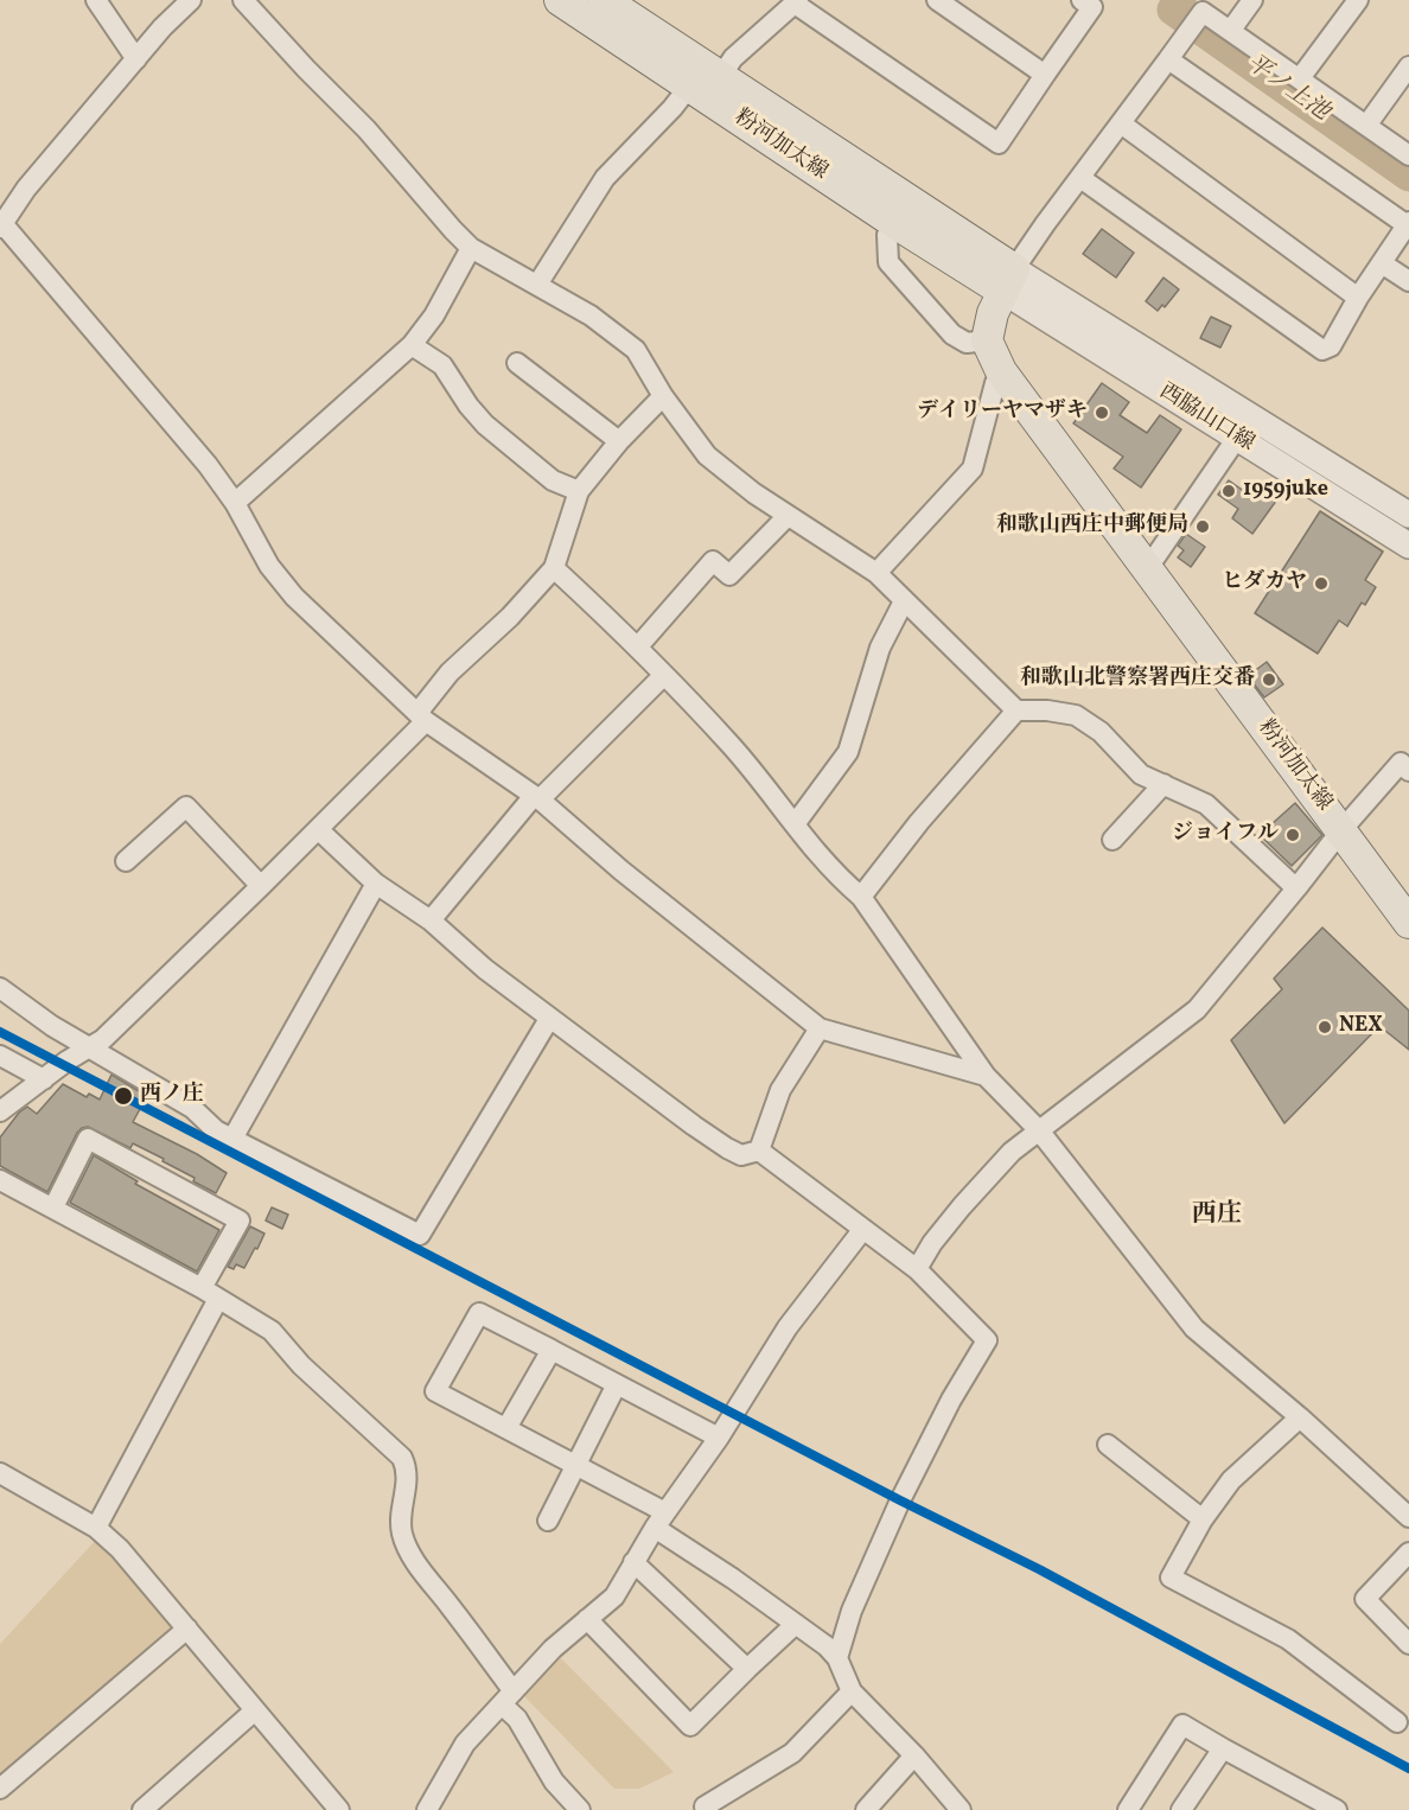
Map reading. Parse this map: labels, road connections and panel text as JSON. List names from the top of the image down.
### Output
{
  "streets": {
    "main road": ["粉河加太線"],
    "street": ["西脇山口線"]
  },
  "crossings": [
    ["粉河加太線", "西脇山口線"]
  ],
  "districts": ["西庄"],
  "water": ["平ノ上池"],
  "places": [
    "デイリーヤマザキ",
    "1959juke",
    "和歌山西庄中郵便局",
    "ヒダカヤ",
    "和歌山北警察署西庄交番",
    "ジョイフル",
    "NEX",
    "西ノ庄"
  ]
}
